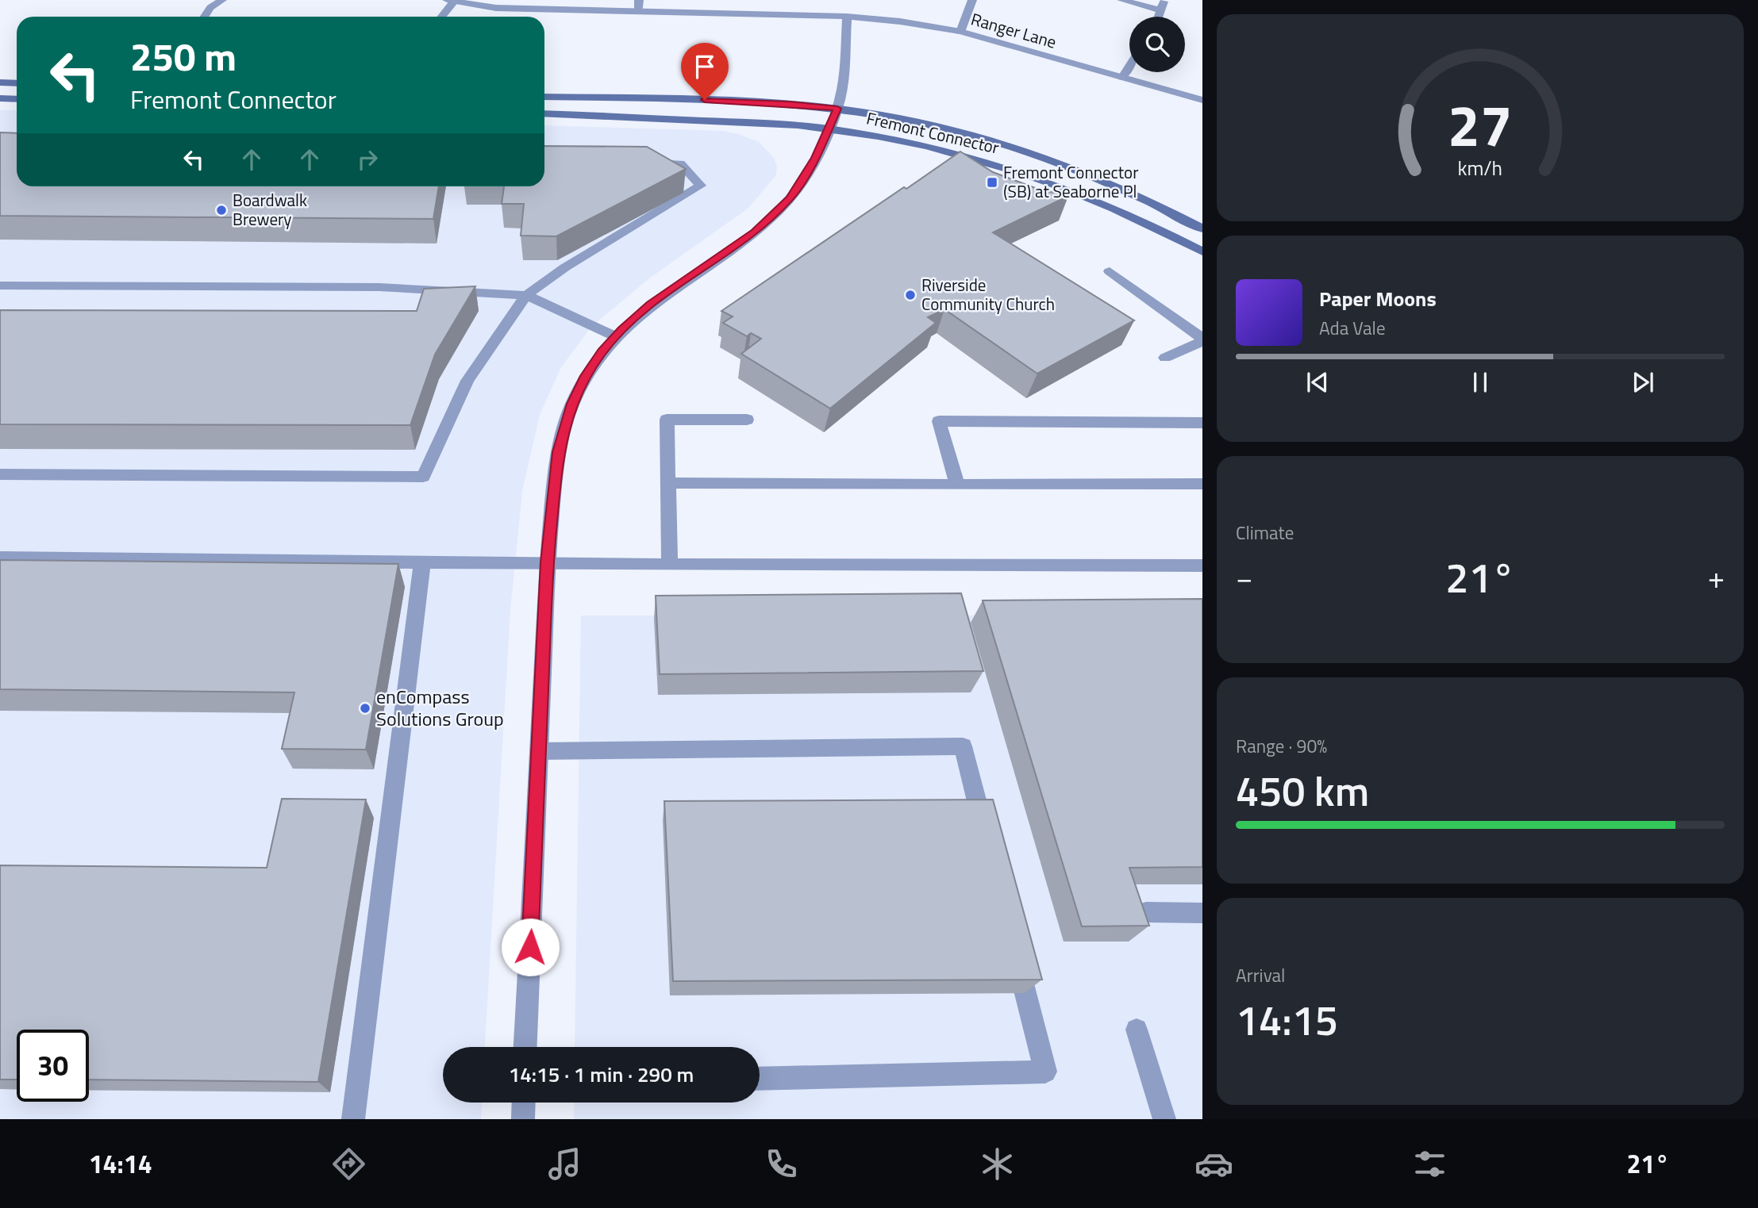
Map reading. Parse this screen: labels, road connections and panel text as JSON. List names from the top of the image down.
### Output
{
  "streets": {
    "main road": ["Fremont Connector"],
    "street": ["Ranger Lane"]
  },
  "places": {
    "transit": ["Fremont Connector (SB) at Seaborne Pl"],
    "other": ["Boardwalk Brewery", "Riverside Community Church", "enCompass Solutions Group"]
  },
  "page": {
    "turn": ["250 m", "Fremont Connector"],
    "song": ["Paper Moons", "Ada Vale"],
    "tile": [
      "Climate",
      ["Range · 90%", "450 km"],
      ["Arrival", "14:15"]
    ],
    "heat": ["−", "21°", "+"],
    "limit": "30",
    "trip": "14:15 · 1 min · 290 m",
    "tabs": ["14:14", "21°"],
    "gauge": ["27", "km/h"]
  }
}
